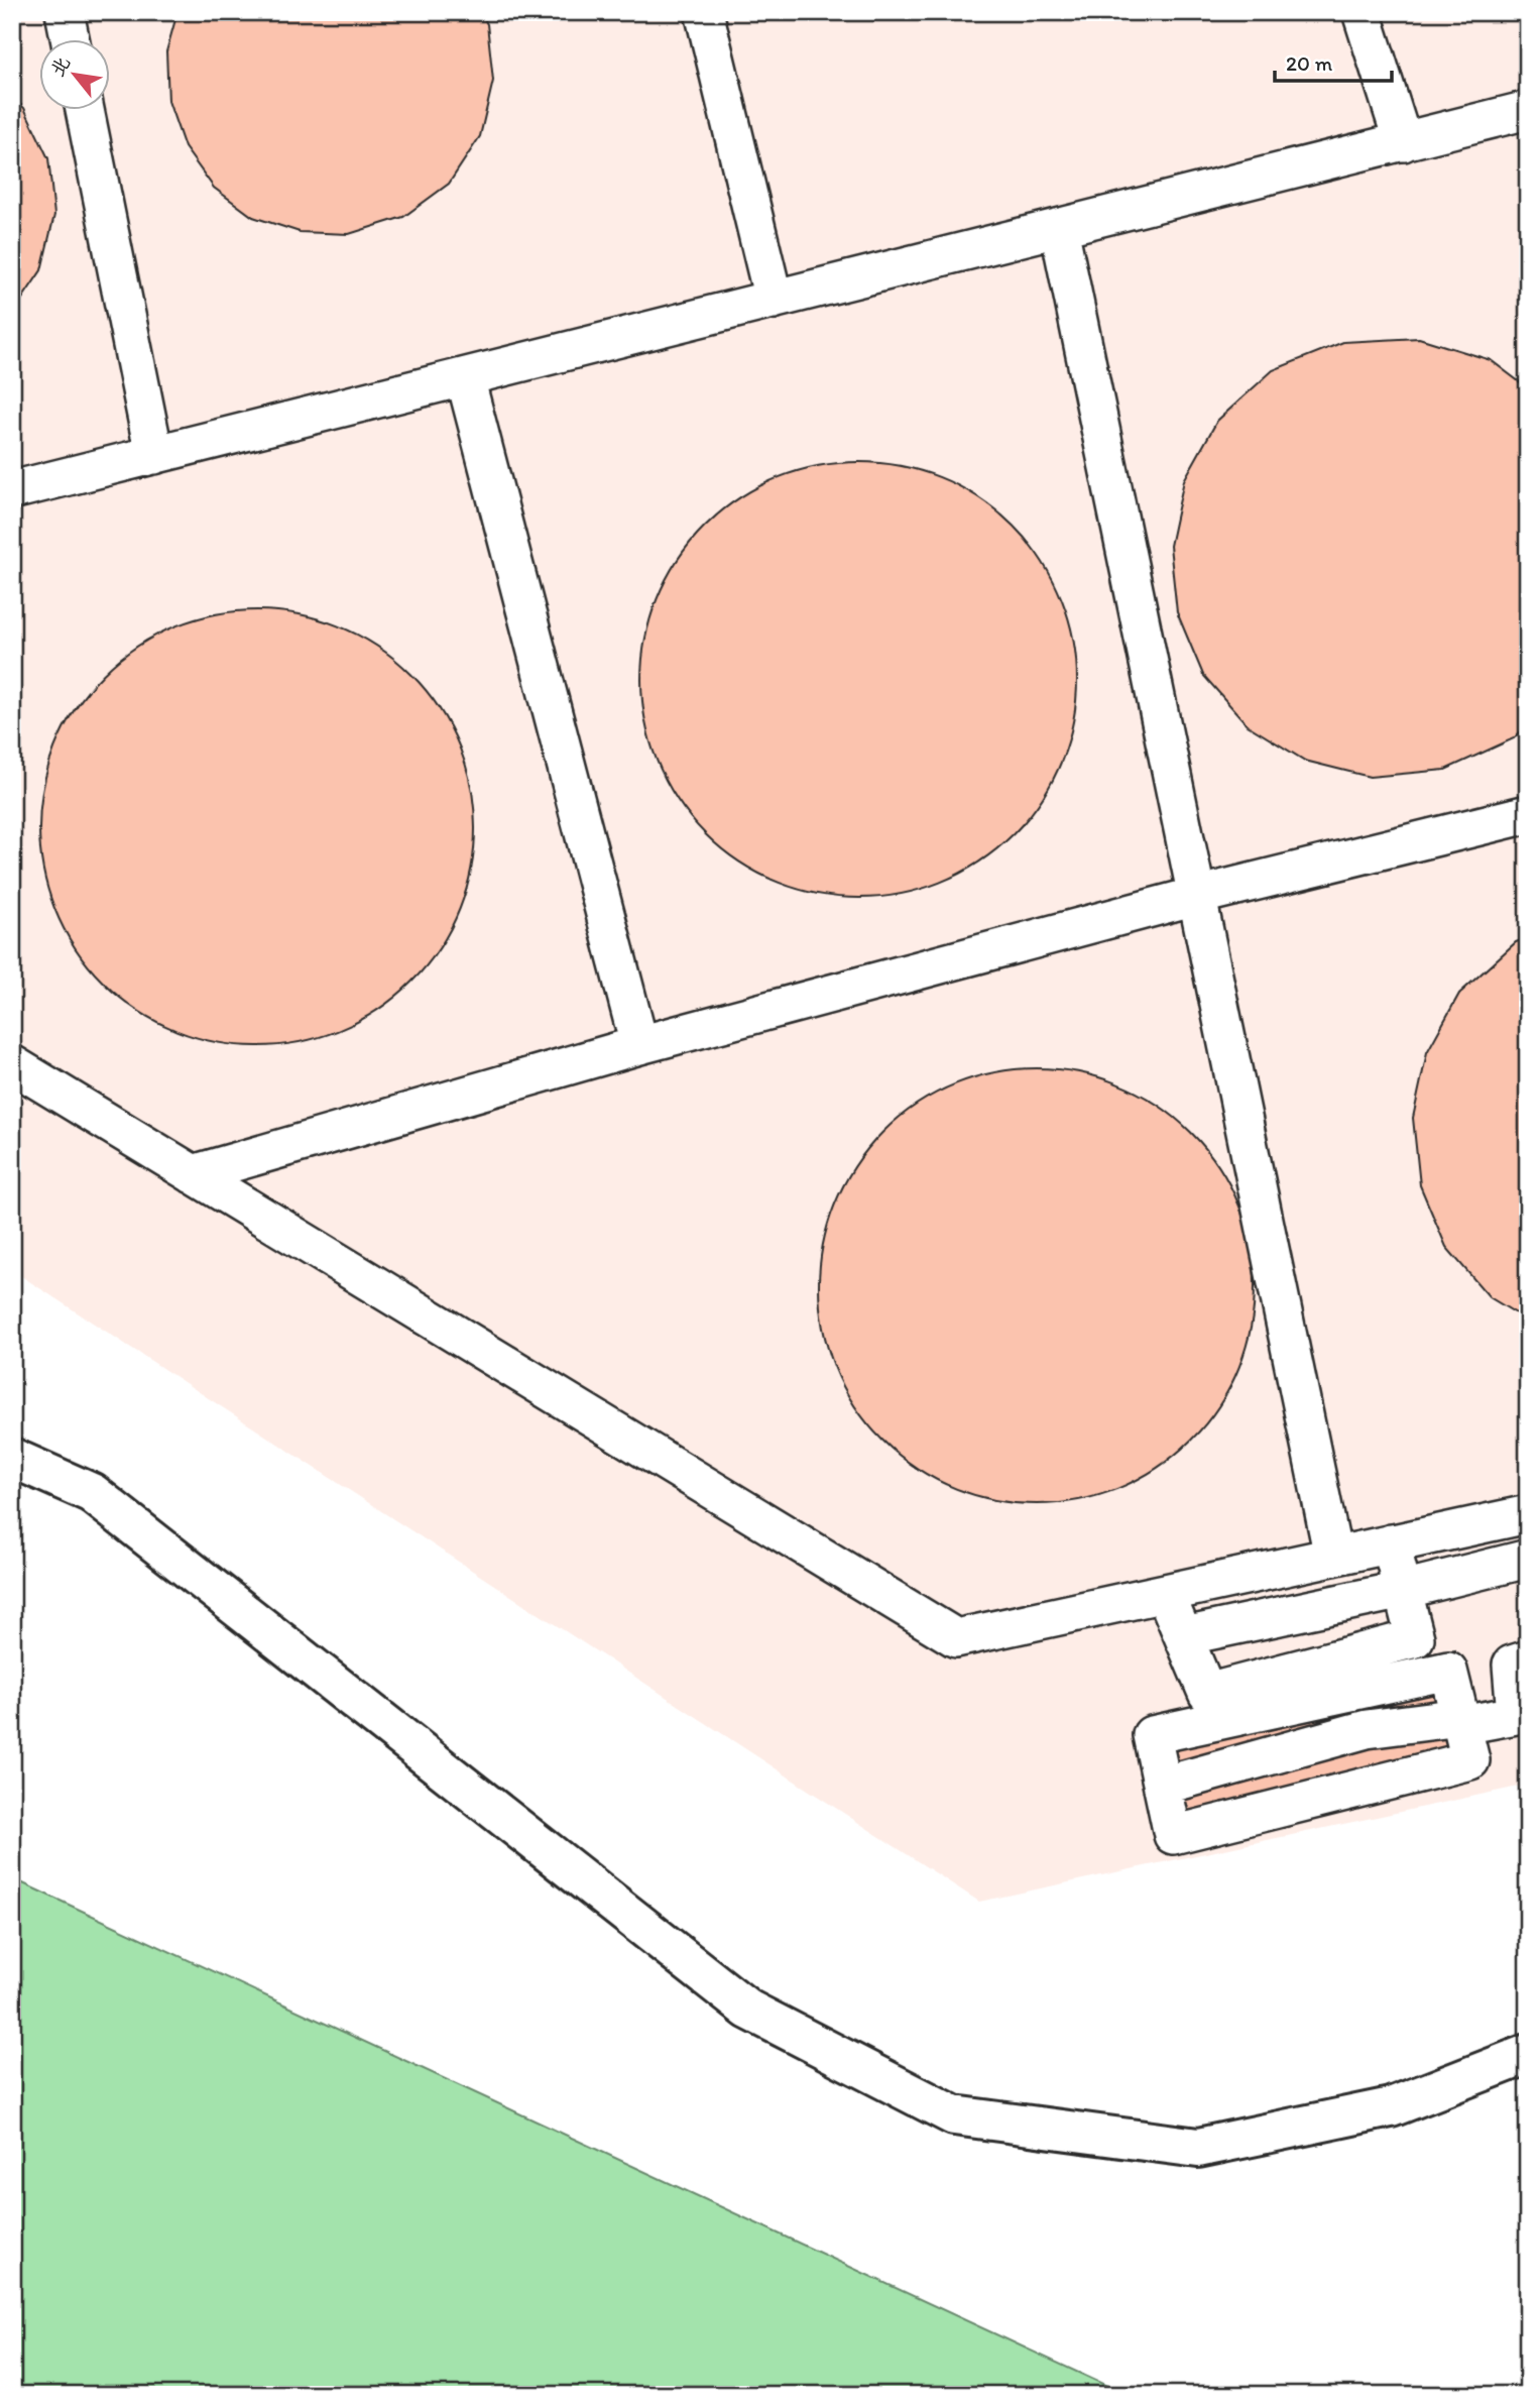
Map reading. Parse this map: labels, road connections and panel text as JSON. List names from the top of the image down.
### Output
{
  "scale_bar": "20 m",
  "north": "top left"
}
